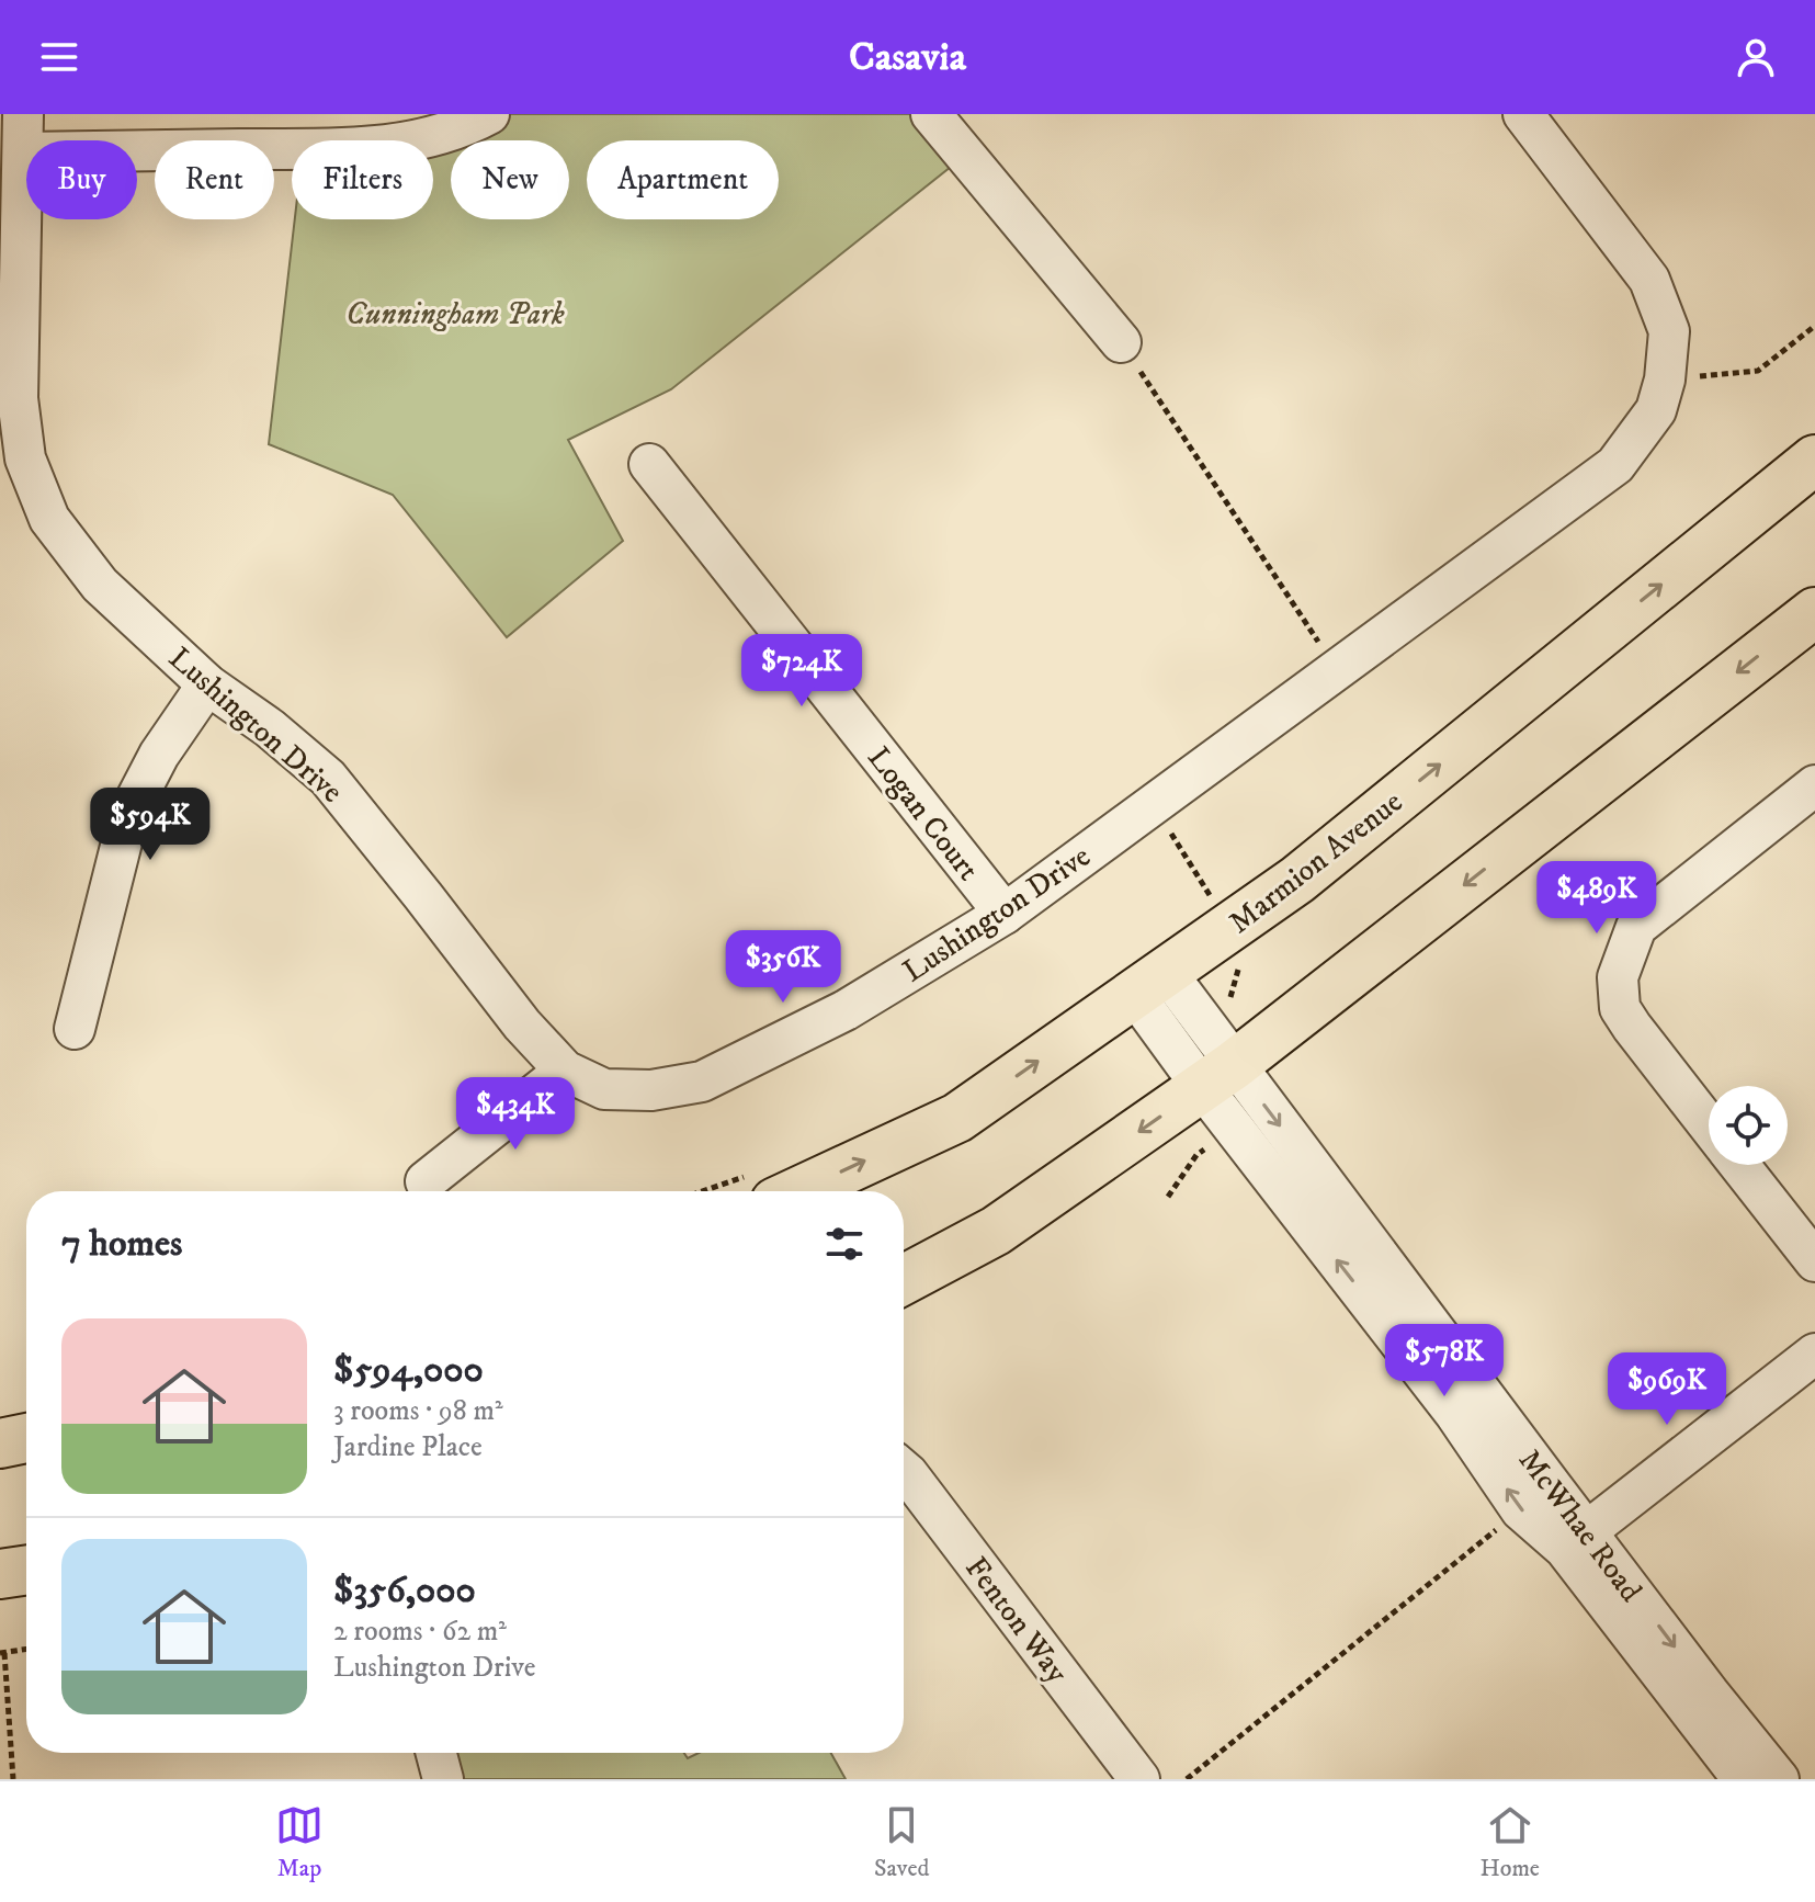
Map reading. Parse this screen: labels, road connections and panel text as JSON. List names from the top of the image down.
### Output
{
  "streets": {
    "highway": ["Marmion Avenue"],
    "street": [
      "Lushington Drive",
      "Logan Court",
      "McWhae Road",
      "Fenton Way"
    ]
  },
  "crossings": [
    ["Lushington Drive", "Logan Court"],
    ["Marmion Avenue", "McWhae Road"]
  ],
  "parks": ["Cunningham Park"],
  "page": {
    "header": "Casavia",
    "chip": [
      "Buy",
      "Rent",
      "Filters",
      "New",
      "Apartment"
    ],
    "price": [
      "$724K",
      "$594K",
      "$489K",
      "$356K",
      "$434K",
      "$578K",
      "$969K"
    ],
    "heading": "7 homes",
    "list": [
      {
        "name": "$594,000",
        "note": "3 rooms · 98 m² · Jardine Place"
      },
      {
        "name": "$356,000",
        "note": "2 rooms · 62 m² · Lushington Drive"
      }
    ],
    "tabs": ["Map", "Saved", "Home"]
  }
}
